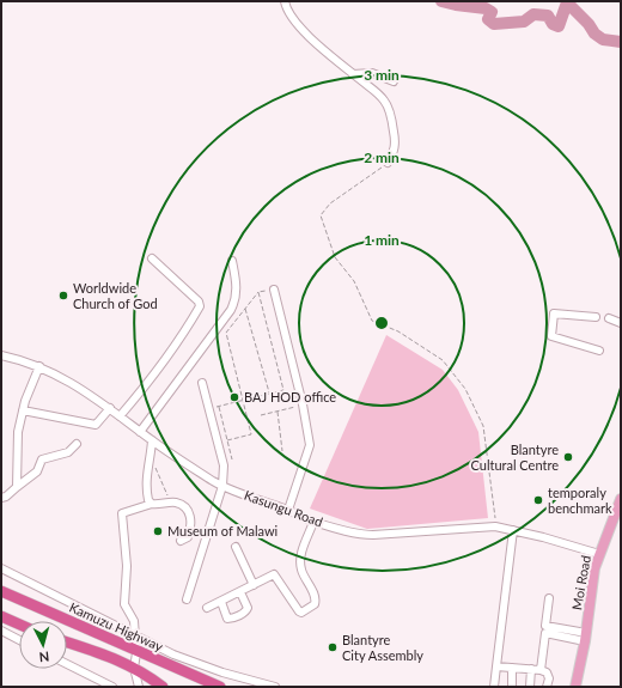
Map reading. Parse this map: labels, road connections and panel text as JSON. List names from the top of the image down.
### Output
{
  "streets": {
    "highway": ["Kamuzu Highway"],
    "main road": ["Moi Road"],
    "street": ["Kasungu Road"]
  },
  "crossings": [
    ["Kasungu Road", "Moi Road"]
  ],
  "places": [
    "Worldwide Church of God",
    "BAJ HOD office",
    "Blantyre Cultural Centre",
    "temporaly benchmark",
    "Museum of Malawi",
    "Blantyre City Assembly"
  ],
  "north": "bottom",
  "rings": ["3 min", "2 min", "1 min"]
}
